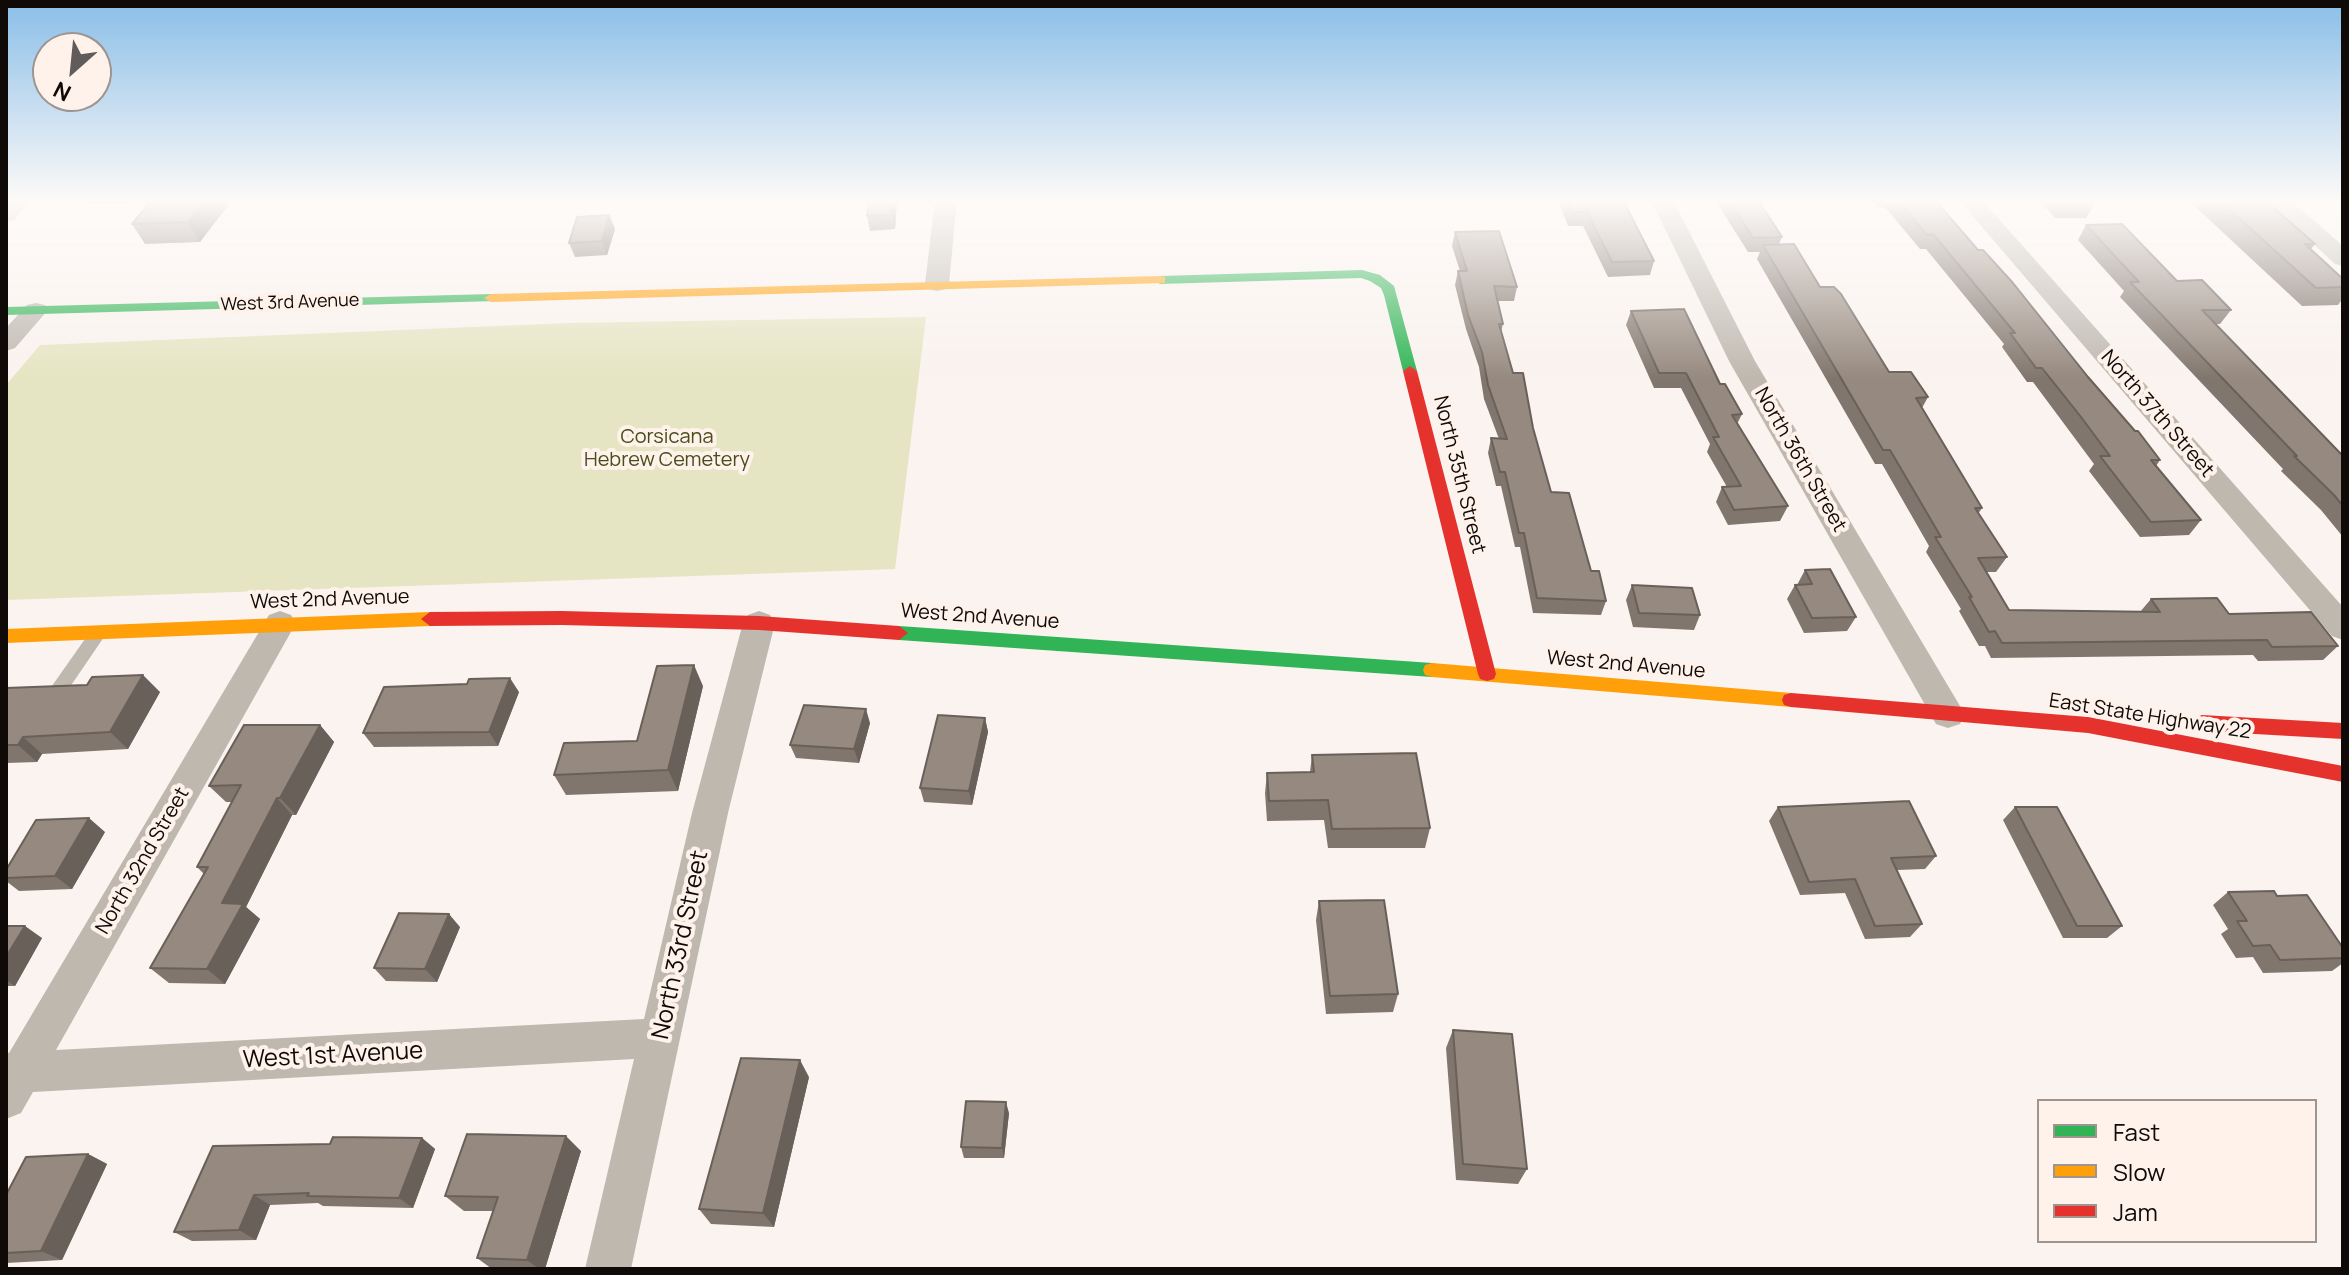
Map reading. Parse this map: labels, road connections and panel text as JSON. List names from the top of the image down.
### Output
{
  "streets": {
    "main road": [
      "West 3rd Avenue",
      "North 35th Street",
      "West 2nd Avenue",
      "East State Highway 22"
    ],
    "street": [
      "North 37th Street",
      "North 36th Street",
      "North 32nd Street",
      "North 33rd Street",
      "West 1st Avenue"
    ]
  },
  "crossings": [
    ["West 3rd Avenue", "North 35th Street"],
    ["North 36th Street", "West 2nd Avenue"],
    ["North 36th Street", "East State Highway 22"],
    ["North 35th Street", "West 2nd Avenue"],
    ["West 2nd Avenue", "East State Highway 22"],
    ["West 2nd Avenue", "North 32nd Street"],
    ["West 2nd Avenue", "North 33rd Street"],
    ["North 32nd Street", "West 1st Avenue"],
    ["North 33rd Street", "West 1st Avenue"]
  ],
  "parks": ["Corsicana Hebrew Cemetery"],
  "legend": ["Fast", "Slow", "Jam"],
  "north": "bottom left"
}
